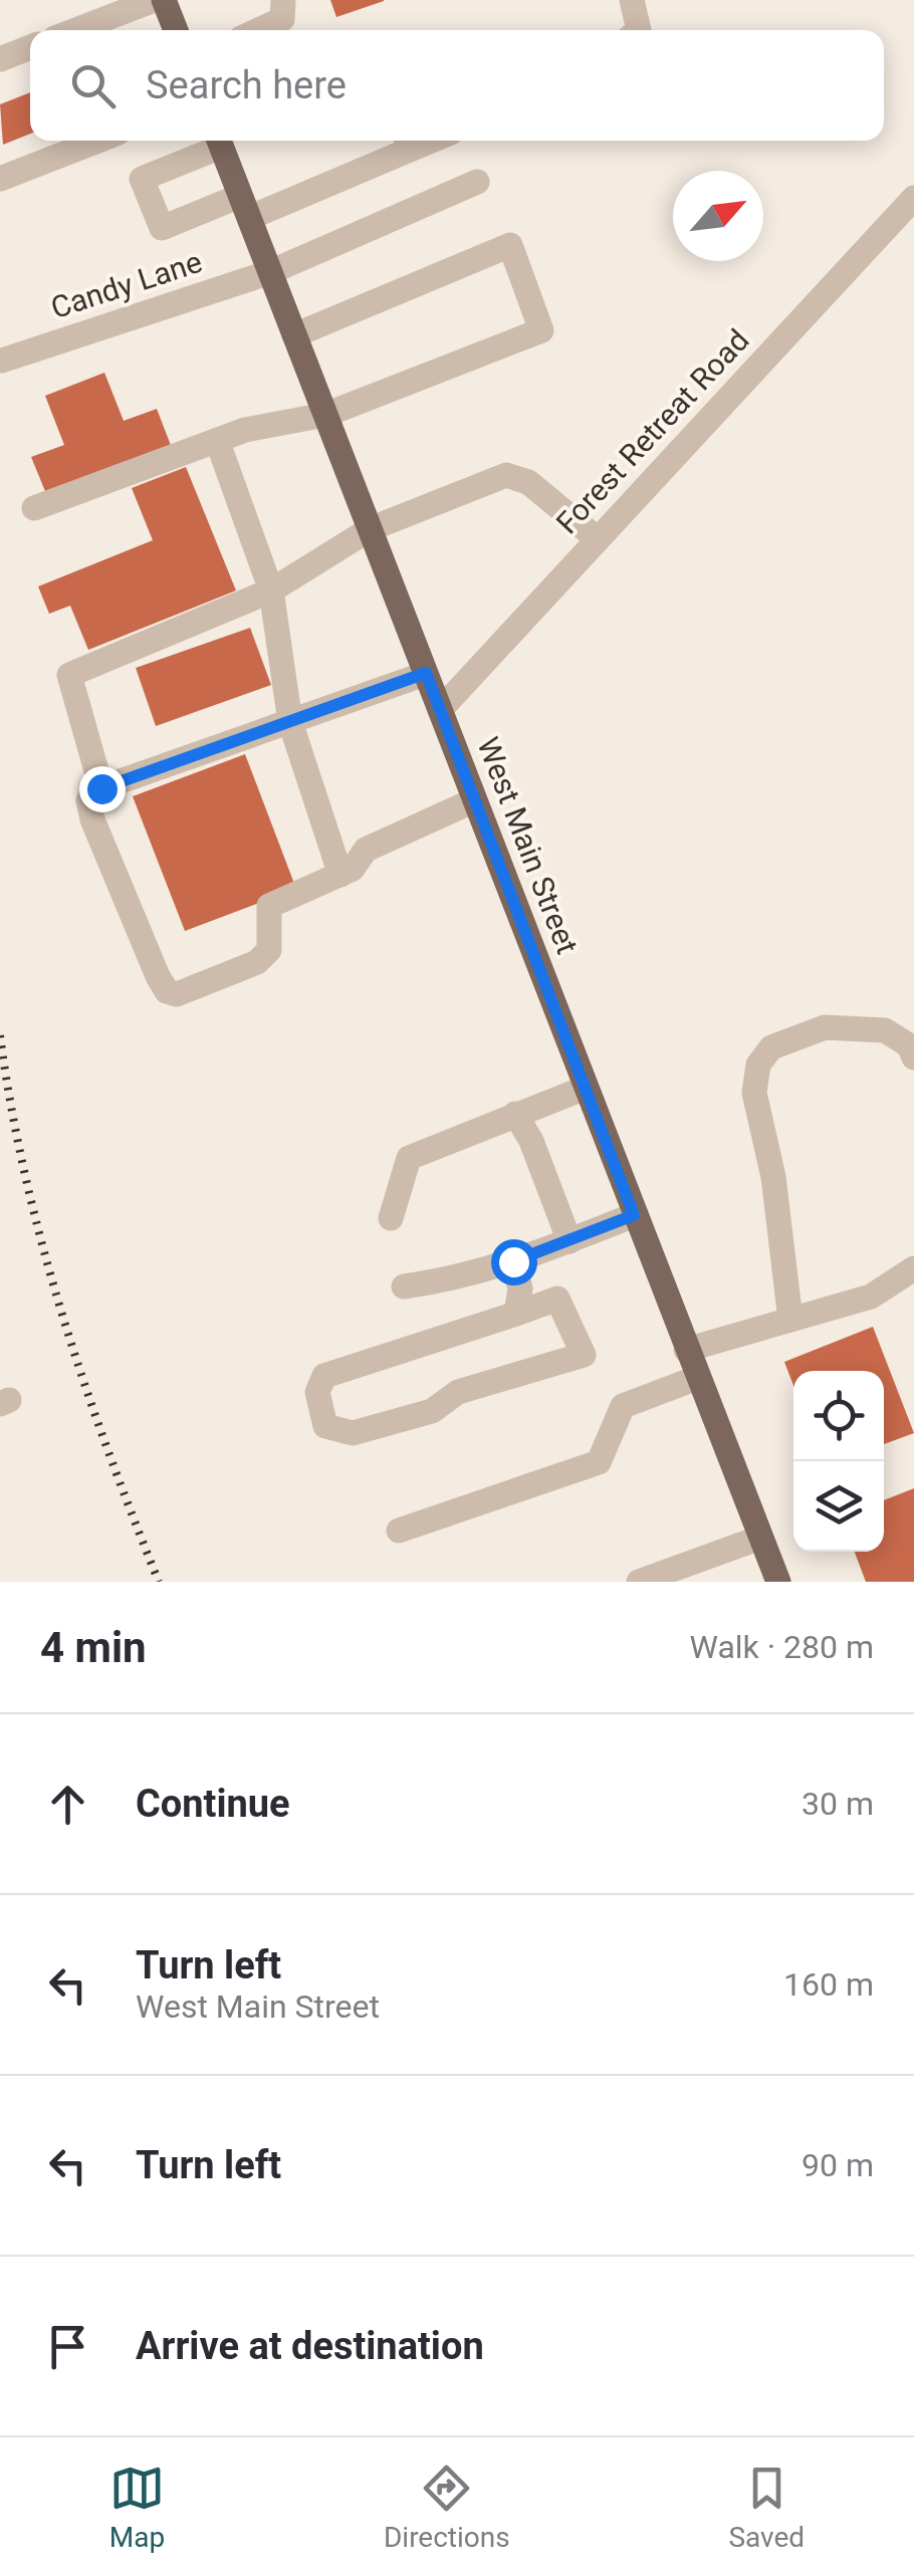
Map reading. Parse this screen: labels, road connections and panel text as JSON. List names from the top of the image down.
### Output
{
  "streets": {
    "main road": ["West Main Street"],
    "street": ["Candy Lane", "Forest Retreat Road"]
  },
  "crossings": [
    ["Candy Lane", "West Main Street"],
    ["Forest Retreat Road", "West Main Street"]
  ],
  "north": "top right",
  "page": {
    "search": "Search here",
    "heading": ["4 min", "Walk · 280 m"],
    "list": [
      ["Continue", "30 m"],
      ["Turn left", "West Main Street", "160 m"],
      ["Turn left", "90 m"],
      "Arrive at destination"
    ],
    "nav": ["Map", "Directions", "Saved"]
  }
}
